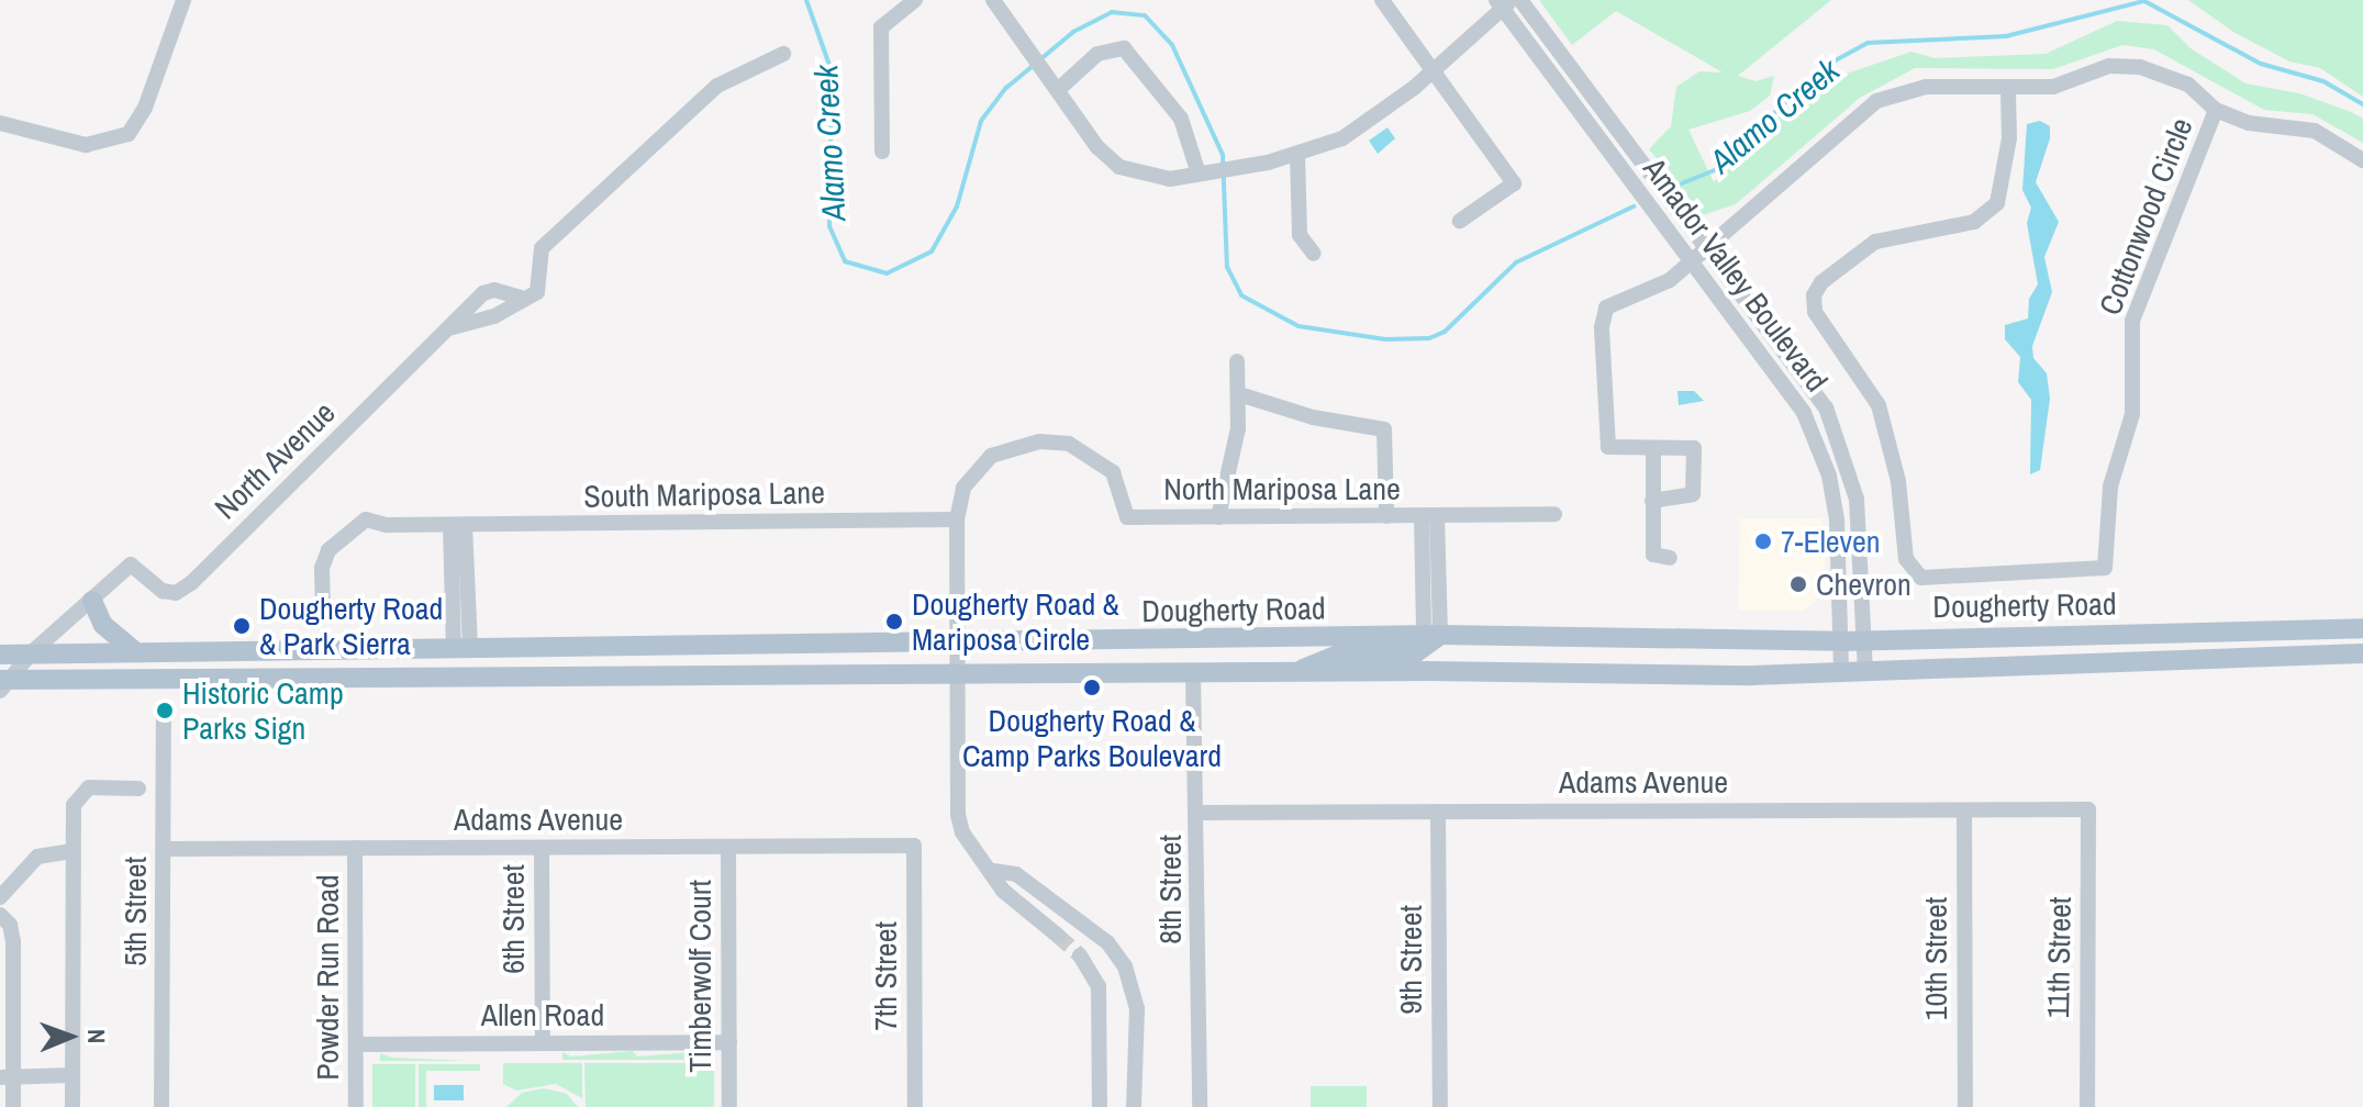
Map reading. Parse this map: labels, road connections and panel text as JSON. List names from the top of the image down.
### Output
{
  "streets": {
    "main road": ["Dougherty Road"],
    "street": [
      "Cottonwood Circle",
      "Amador Valley Boulevard",
      "North Avenue",
      "North Mariposa Lane",
      "South Mariposa Lane",
      "Adams Avenue",
      "8th Street",
      "5th Street",
      "6th Street",
      "11th Street",
      "10th Street",
      "9th Street",
      "Timberwolf Court",
      "7th Street",
      "Powder Run Road",
      "Allen Road"
    ]
  },
  "crossings": [
    ["Amador Valley Boulevard", "Dougherty Road"],
    ["North Mariposa Lane", "South Mariposa Lane"],
    ["Dougherty Road", "8th Street"],
    ["Adams Avenue", "8th Street"],
    ["Adams Avenue", "5th Street"],
    ["Adams Avenue", "6th Street"],
    ["Adams Avenue", "11th Street"],
    ["Adams Avenue", "10th Street"],
    ["Adams Avenue", "9th Street"],
    ["Adams Avenue", "Timberwolf Court"],
    ["Adams Avenue", "7th Street"],
    ["Adams Avenue", "Powder Run Road"],
    ["6th Street", "Allen Road"],
    ["Timberwolf Court", "Allen Road"],
    ["Powder Run Road", "Allen Road"]
  ],
  "water": ["Alamo Creek"],
  "places": [
    "7-Eleven",
    "Chevron",
    "Dougherty Road & Mariposa Circle",
    "Dougherty Road & Park Sierra",
    "Dougherty Road & Camp Parks Boulevard",
    "Historic Camp Parks Sign"
  ],
  "north": "right"
}
